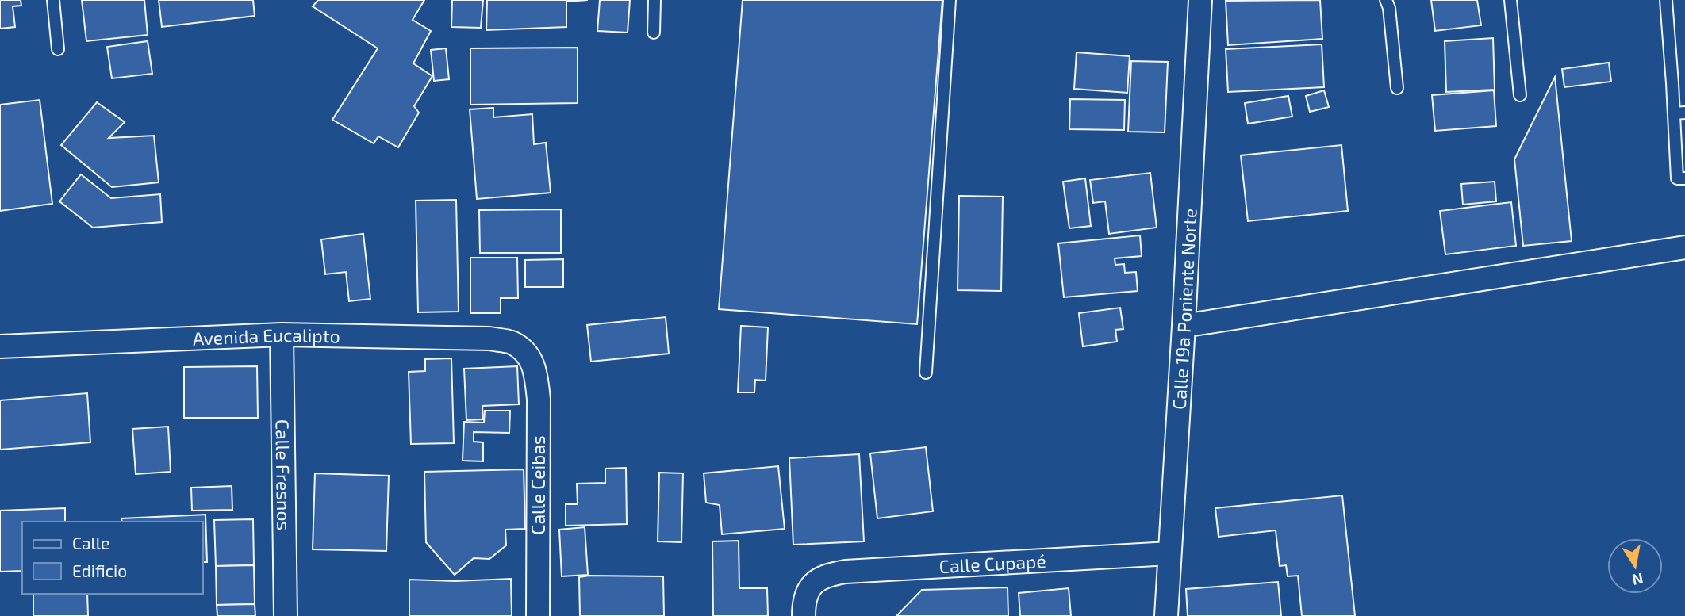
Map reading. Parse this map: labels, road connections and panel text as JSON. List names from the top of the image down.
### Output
{
  "streets": {
    "street": [
      "Calle 19a Poniente Norte",
      "Avenida Eucalipto",
      "Calle Fresnos",
      "Calle Ceibas",
      "Calle Cupapé"
    ]
  },
  "crossings": [
    ["Calle 19a Poniente Norte", "Calle Cupapé"],
    ["Avenida Eucalipto", "Calle Fresnos"],
    ["Avenida Eucalipto", "Calle Ceibas"]
  ],
  "legend": ["Calle", "Edificio"],
  "north": "bottom"
}
